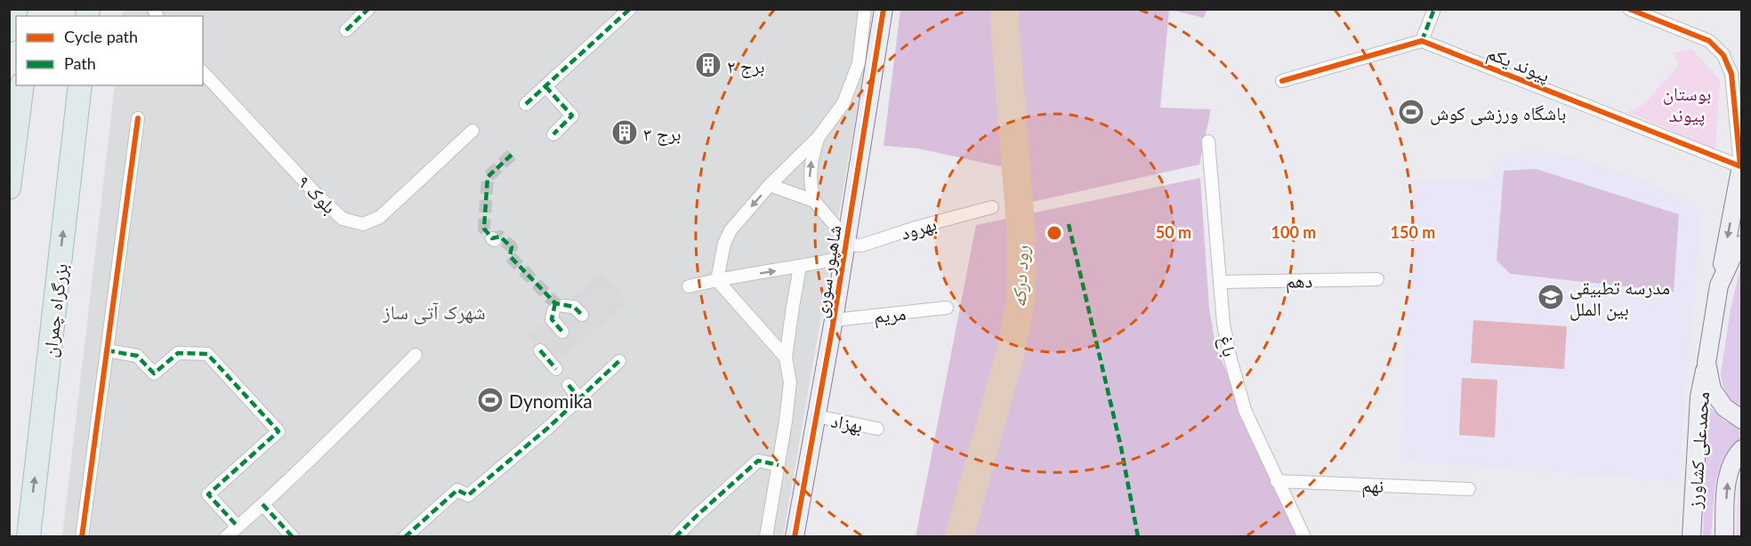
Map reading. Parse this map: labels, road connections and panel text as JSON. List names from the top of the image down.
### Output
{
  "streets": {
    "highway": ["بزرگراه چمران"],
    "main road": ["شاهپور سوری", "محمدعلی کشاورز"],
    "street": [
      "پیوند یکم",
      "بلوک ۹",
      "بهرود",
      "دهم",
      "مریم",
      "باغ",
      "بهزاد",
      "نهم"
    ]
  },
  "crossings": [
    ["پیوند یکم", "محمدعلی کشاورز"],
    ["بهرود", "شاهپور سوری"],
    ["شاهپور سوری", "مریم"],
    ["شاهپور سوری", "بهزاد"],
    ["دهم", "باغ"],
    ["باغ", "نهم"]
  ],
  "one_way": ["بزرگراه چمران"],
  "districts": ["شهرک آتی ساز"],
  "water": ["رود درکه"],
  "parks": ["بوستان پیوند"],
  "places": {
    "building": ["برج ۲", "برج ۳"],
    "sports": ["باشگاه ورزشی کوش", "Dynomika"],
    "school or university": ["مدرسه تطبیقی بین الملل"]
  },
  "legend": ["Cycle path", "Path"],
  "rings": ["50 m", "100 m", "150 m"]
}
